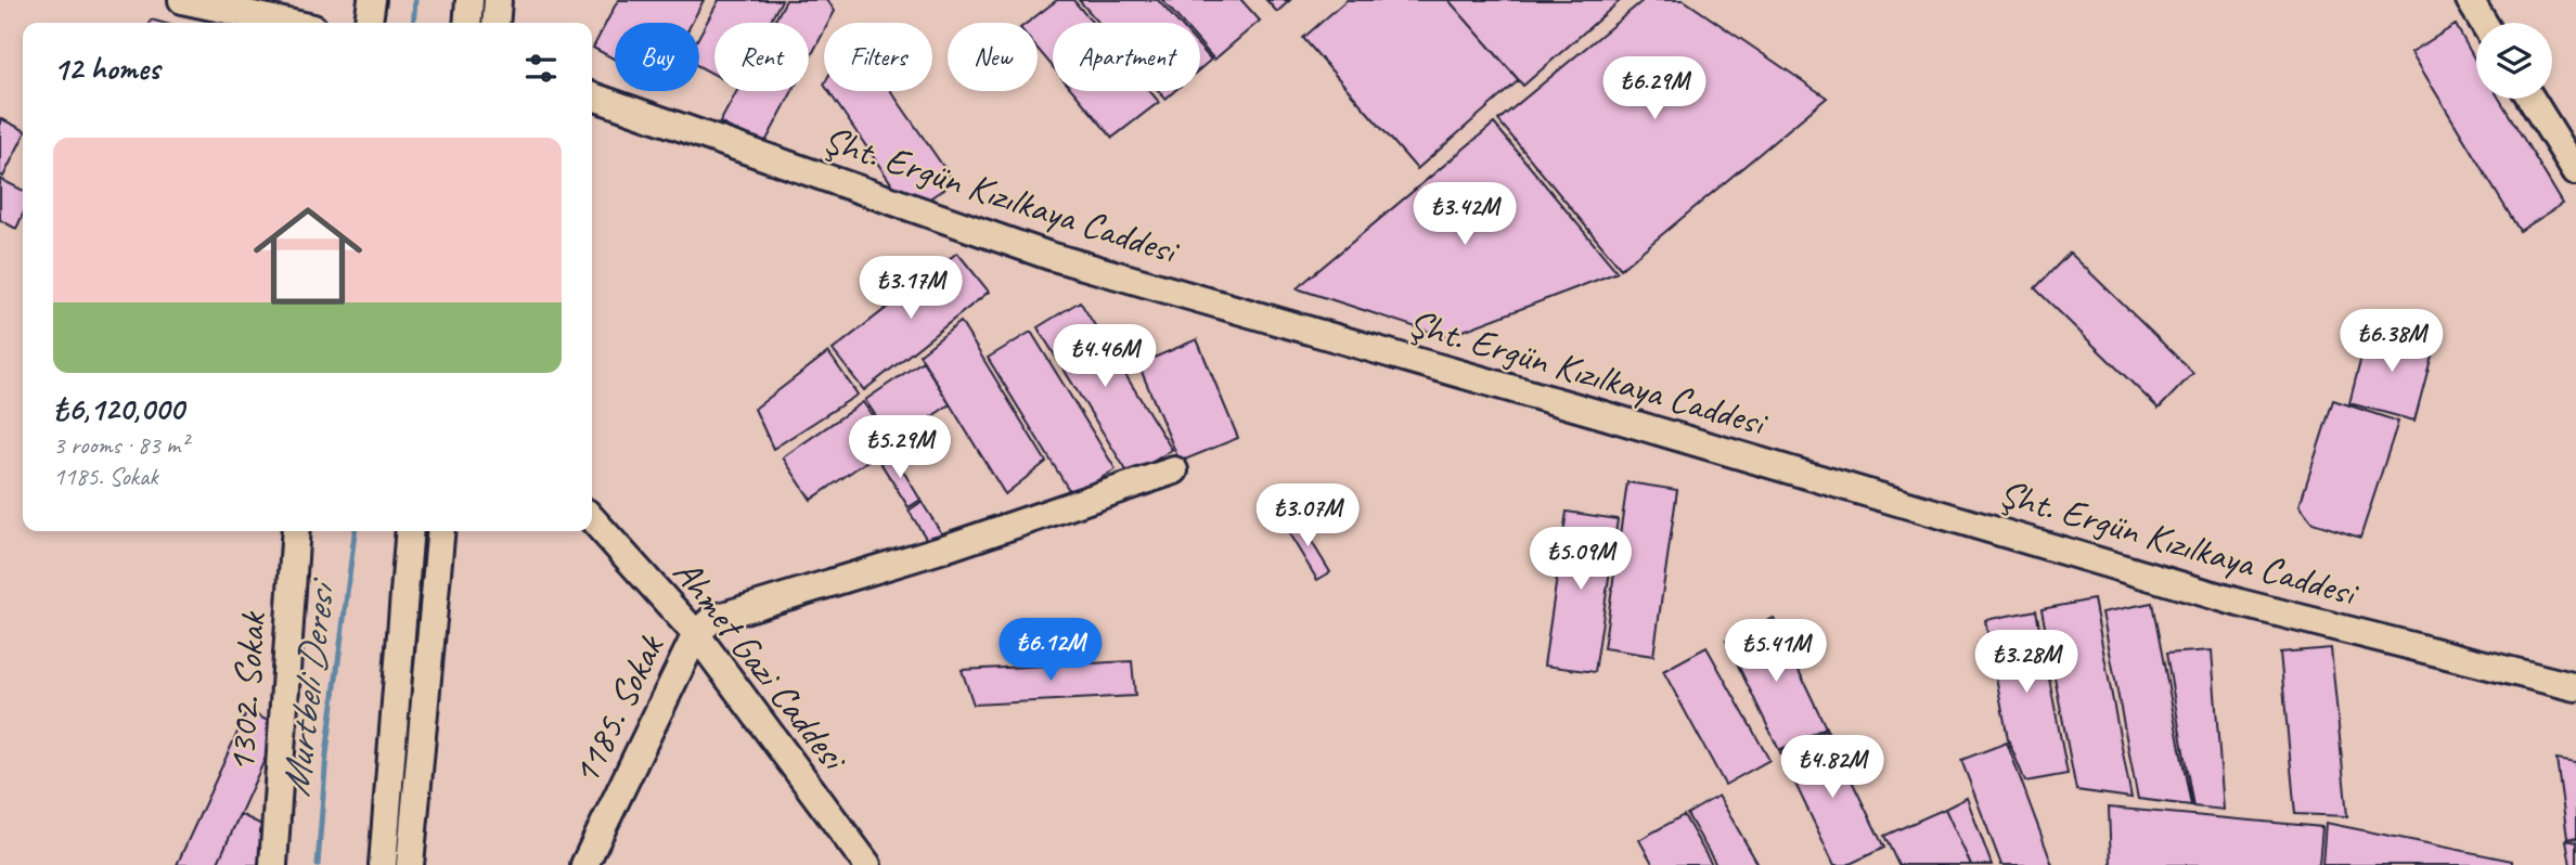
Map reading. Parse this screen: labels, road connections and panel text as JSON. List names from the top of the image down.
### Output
{
  "streets": {
    "street": [
      "Şht. Ergün Kızılkaya Caddesi",
      "Ahmet Gazi Caddesi",
      "1302. Sokak",
      "1185. Sokak"
    ]
  },
  "crossings": [
    ["Ahmet Gazi Caddesi", "1185. Sokak"]
  ],
  "water": ["Murtbeli Deresi"],
  "page": {
    "chip": [
      "Buy",
      "Rent",
      "Filters",
      "New",
      "Apartment"
    ],
    "heading": "12 homes",
    "price": [
      "₺6.29M",
      "₺3.42M",
      "₺3.17M",
      "₺6.38M",
      "₺4.46M",
      "₺5.29M",
      "₺3.07M",
      "₺5.09M",
      "₺6.12M",
      "₺5.41M",
      "₺3.28M",
      "₺4.82M"
    ],
    "list": [
      {
        "name": "₺6,120,000",
        "note": "3 rooms · 83 m² · 1185. Sokak"
      }
    ]
  }
}
